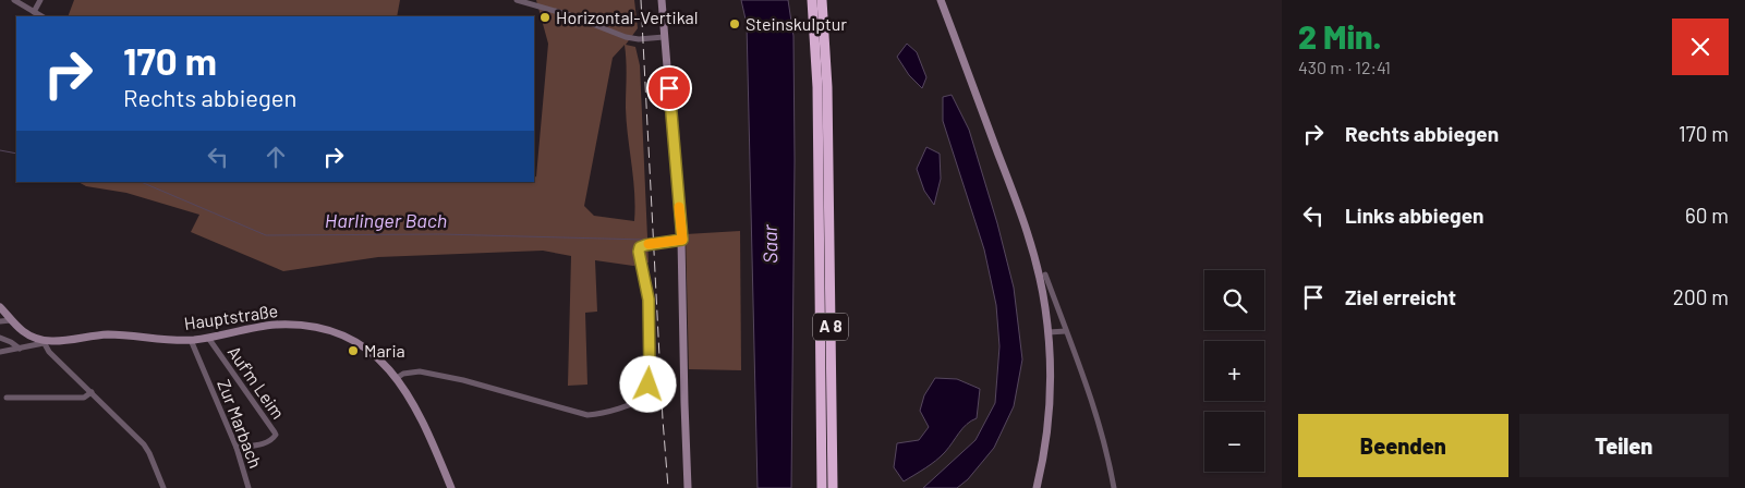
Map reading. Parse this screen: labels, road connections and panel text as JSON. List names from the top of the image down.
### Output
{
  "streets": {
    "highway": ["A 8"],
    "main road": ["Hauptstraße"],
    "street": ["Auf'm Leim", "Zur Marbach"]
  },
  "crossings": [
    ["Hauptstraße", "Auf'm Leim"],
    ["Hauptstraße", "Zur Marbach"],
    ["Auf'm Leim", "Zur Marbach"]
  ],
  "water": ["Harlinger Bach", "Saar"],
  "places": ["Horizontal-Vertikal", "Steinskulptur", "Maria"],
  "page": {
    "heading": ["2 Min.", "430 m · 12:41"],
    "turn": ["170 m", "Rechts abbiegen"],
    "list": [
      {
        "name": "Rechts abbiegen",
        "value": "170 m"
      },
      {
        "name": "Links abbiegen",
        "value": "60 m"
      },
      {
        "name": "Ziel erreicht",
        "value": "200 m"
      }
    ],
    "map_buttons": ["+", "−"],
    "buttons": ["Beenden", "Teilen"]
  }
}
